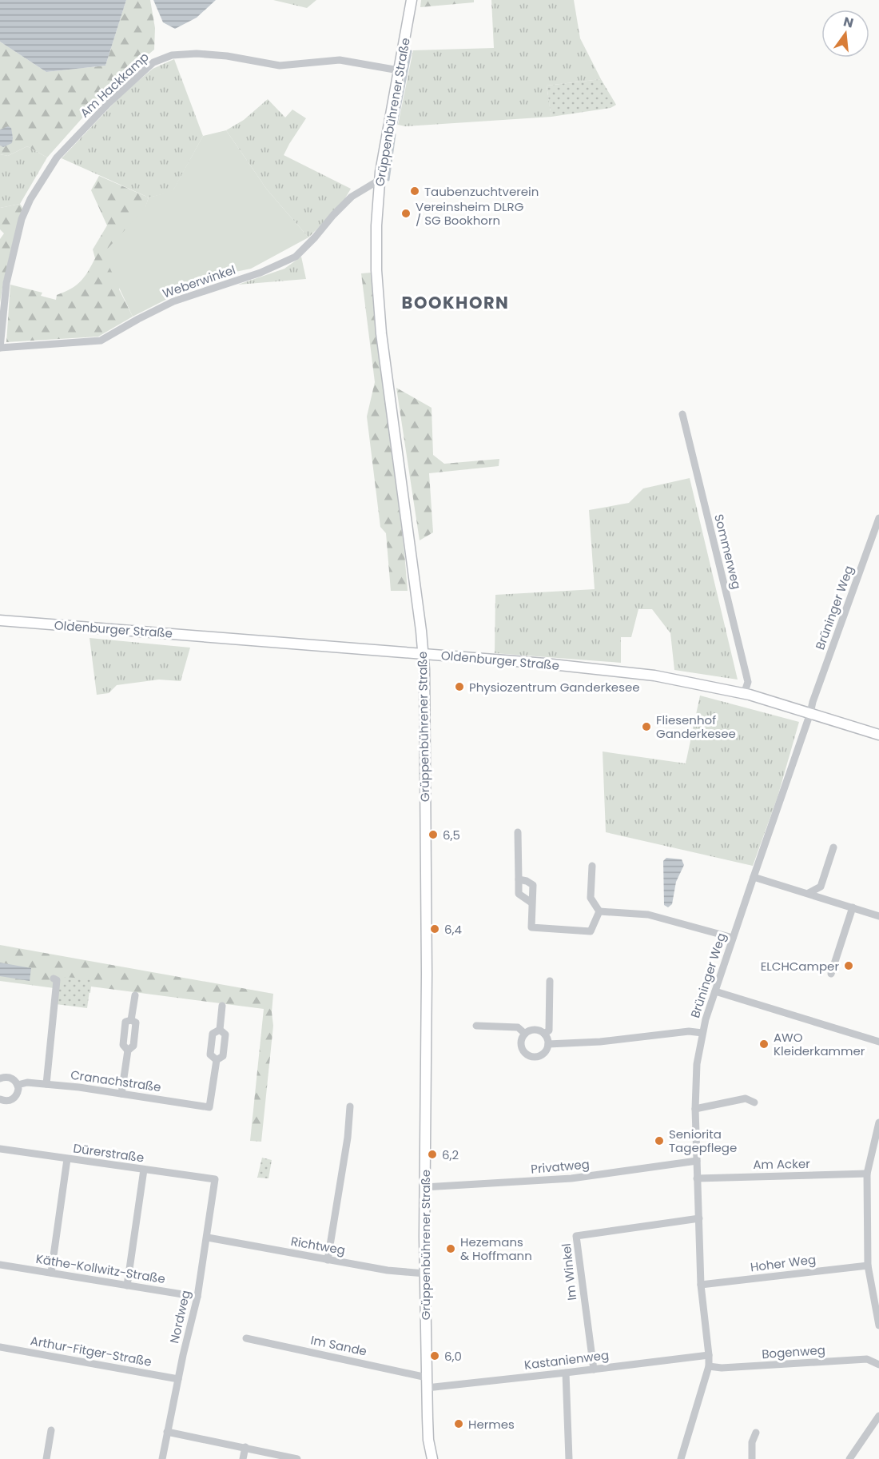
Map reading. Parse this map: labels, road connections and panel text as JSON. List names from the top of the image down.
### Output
{
  "streets": {
    "street": [
      "Am Hackkamp",
      "Grüppenbührener Straße",
      "Weberwinkel",
      "Sommerweg",
      "Brüninger Weg",
      "Oldenburger Straße",
      "Cranachstraße",
      "Dürerstraße",
      "Am Acker",
      "Privatweg",
      "Richtweg",
      "Hoher Weg",
      "Käthe-Kollwitz-Straße",
      "Im Winkel",
      "Nordweg",
      "Im Sande",
      "Arthur-Fitger-Straße",
      "Bogenweg",
      "Kastanienweg"
    ]
  },
  "crossings": [
    ["Am Hackkamp", "Grüppenbührener Straße"],
    ["Am Hackkamp", "Weberwinkel"],
    ["Grüppenbührener Straße", "Weberwinkel"],
    ["Grüppenbührener Straße", "Oldenburger Straße"],
    ["Grüppenbührener Straße", "Privatweg"],
    ["Grüppenbührener Straße", "Richtweg"],
    ["Grüppenbührener Straße", "Im Sande"],
    ["Grüppenbührener Straße", "Kastanienweg"],
    ["Sommerweg", "Oldenburger Straße"],
    ["Brüninger Weg", "Oldenburger Straße"],
    ["Brüninger Weg", "Am Acker"],
    ["Brüninger Weg", "Privatweg"],
    ["Brüninger Weg", "Hoher Weg"],
    ["Brüninger Weg", "Im Winkel"],
    ["Brüninger Weg", "Bogenweg"],
    ["Brüninger Weg", "Kastanienweg"],
    ["Dürerstraße", "Nordweg"],
    ["Richtweg", "Nordweg"],
    ["Käthe-Kollwitz-Straße", "Nordweg"],
    ["Im Winkel", "Kastanienweg"],
    ["Nordweg", "Arthur-Fitger-Straße"]
  ],
  "districts": ["BOOKHORN"],
  "places": [
    "Taubenzuchtverein",
    "Vereinsheim DLRG / SG Bookhorn",
    "Physiozentrum Ganderkesee",
    "Fliesenhof Ganderkesee",
    "6,5",
    "6,4",
    "ELCHCamper",
    "AWO Kleiderkammer",
    "Seniorita Tagepflege",
    "6,2",
    "Hezemans & Hoffmann",
    "6,0",
    "Hermes"
  ],
  "north": "top"
}
